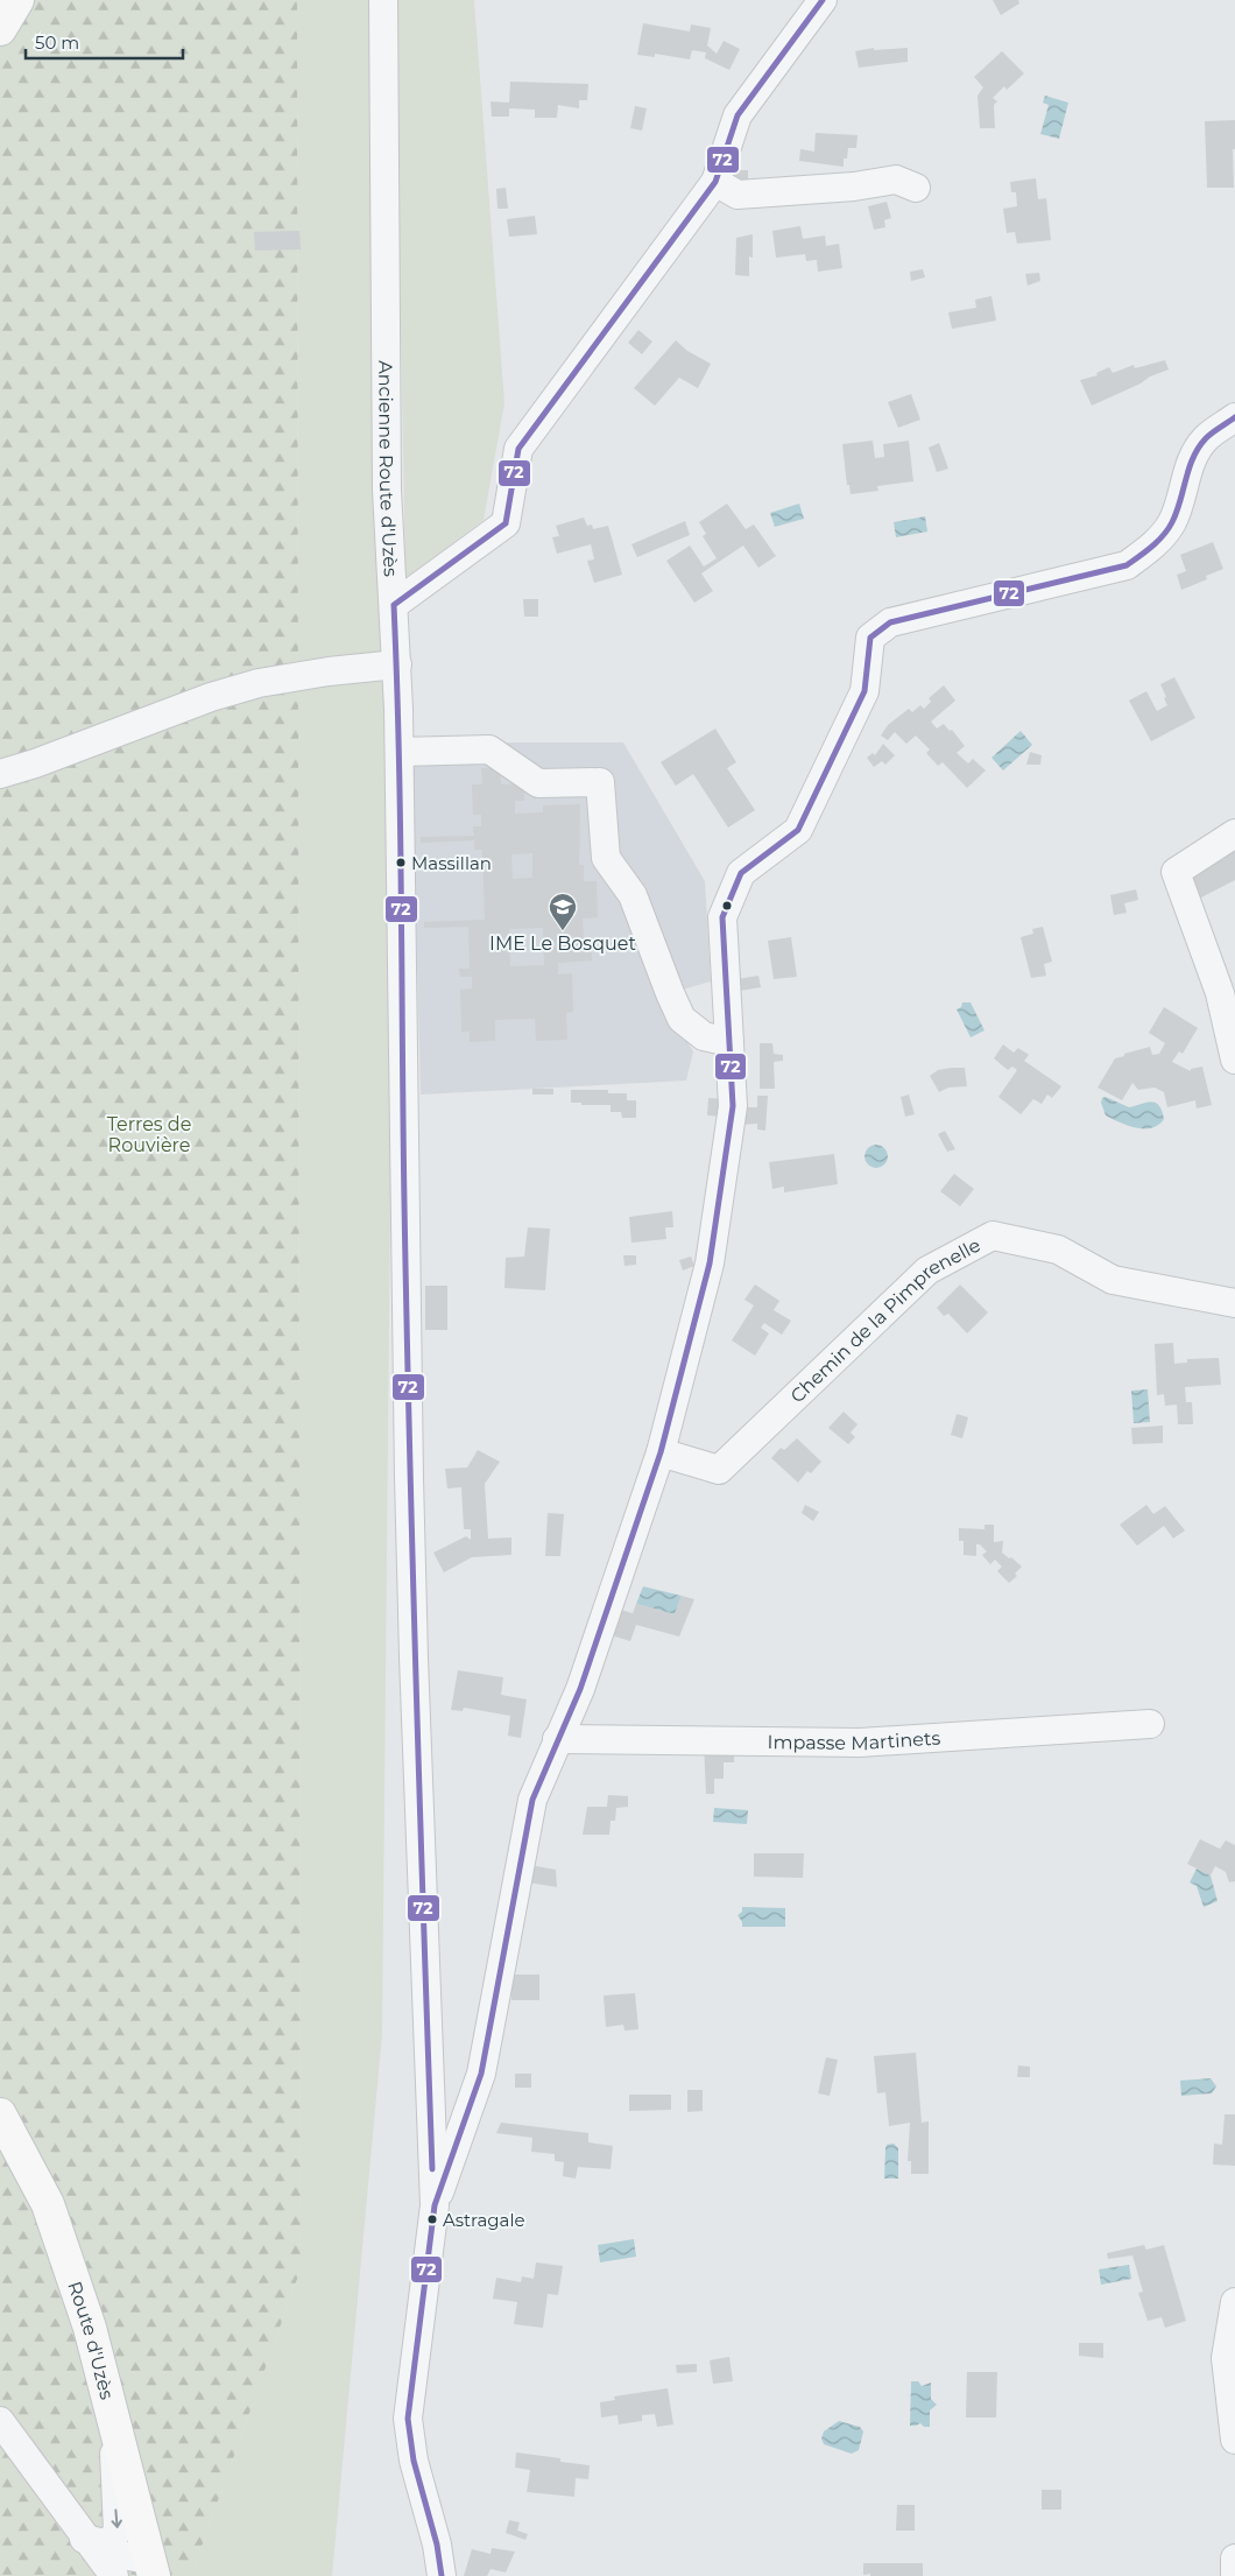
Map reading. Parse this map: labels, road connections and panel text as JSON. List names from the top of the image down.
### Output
{
  "streets": {
    "main road": ["Route d'Uzès"],
    "street": ["Ancienne Route d'Uzès", "Chemin de la Pimprenelle", "Impasse Martinets"]
  },
  "parks": ["Terres de Rouvière"],
  "places": {
    "other": ["Massillan", "Astragale"],
    "school or university": ["IME Le Bosquet"]
  },
  "lines": ["transit line 72"],
  "scale_bar": "50 m"
}
